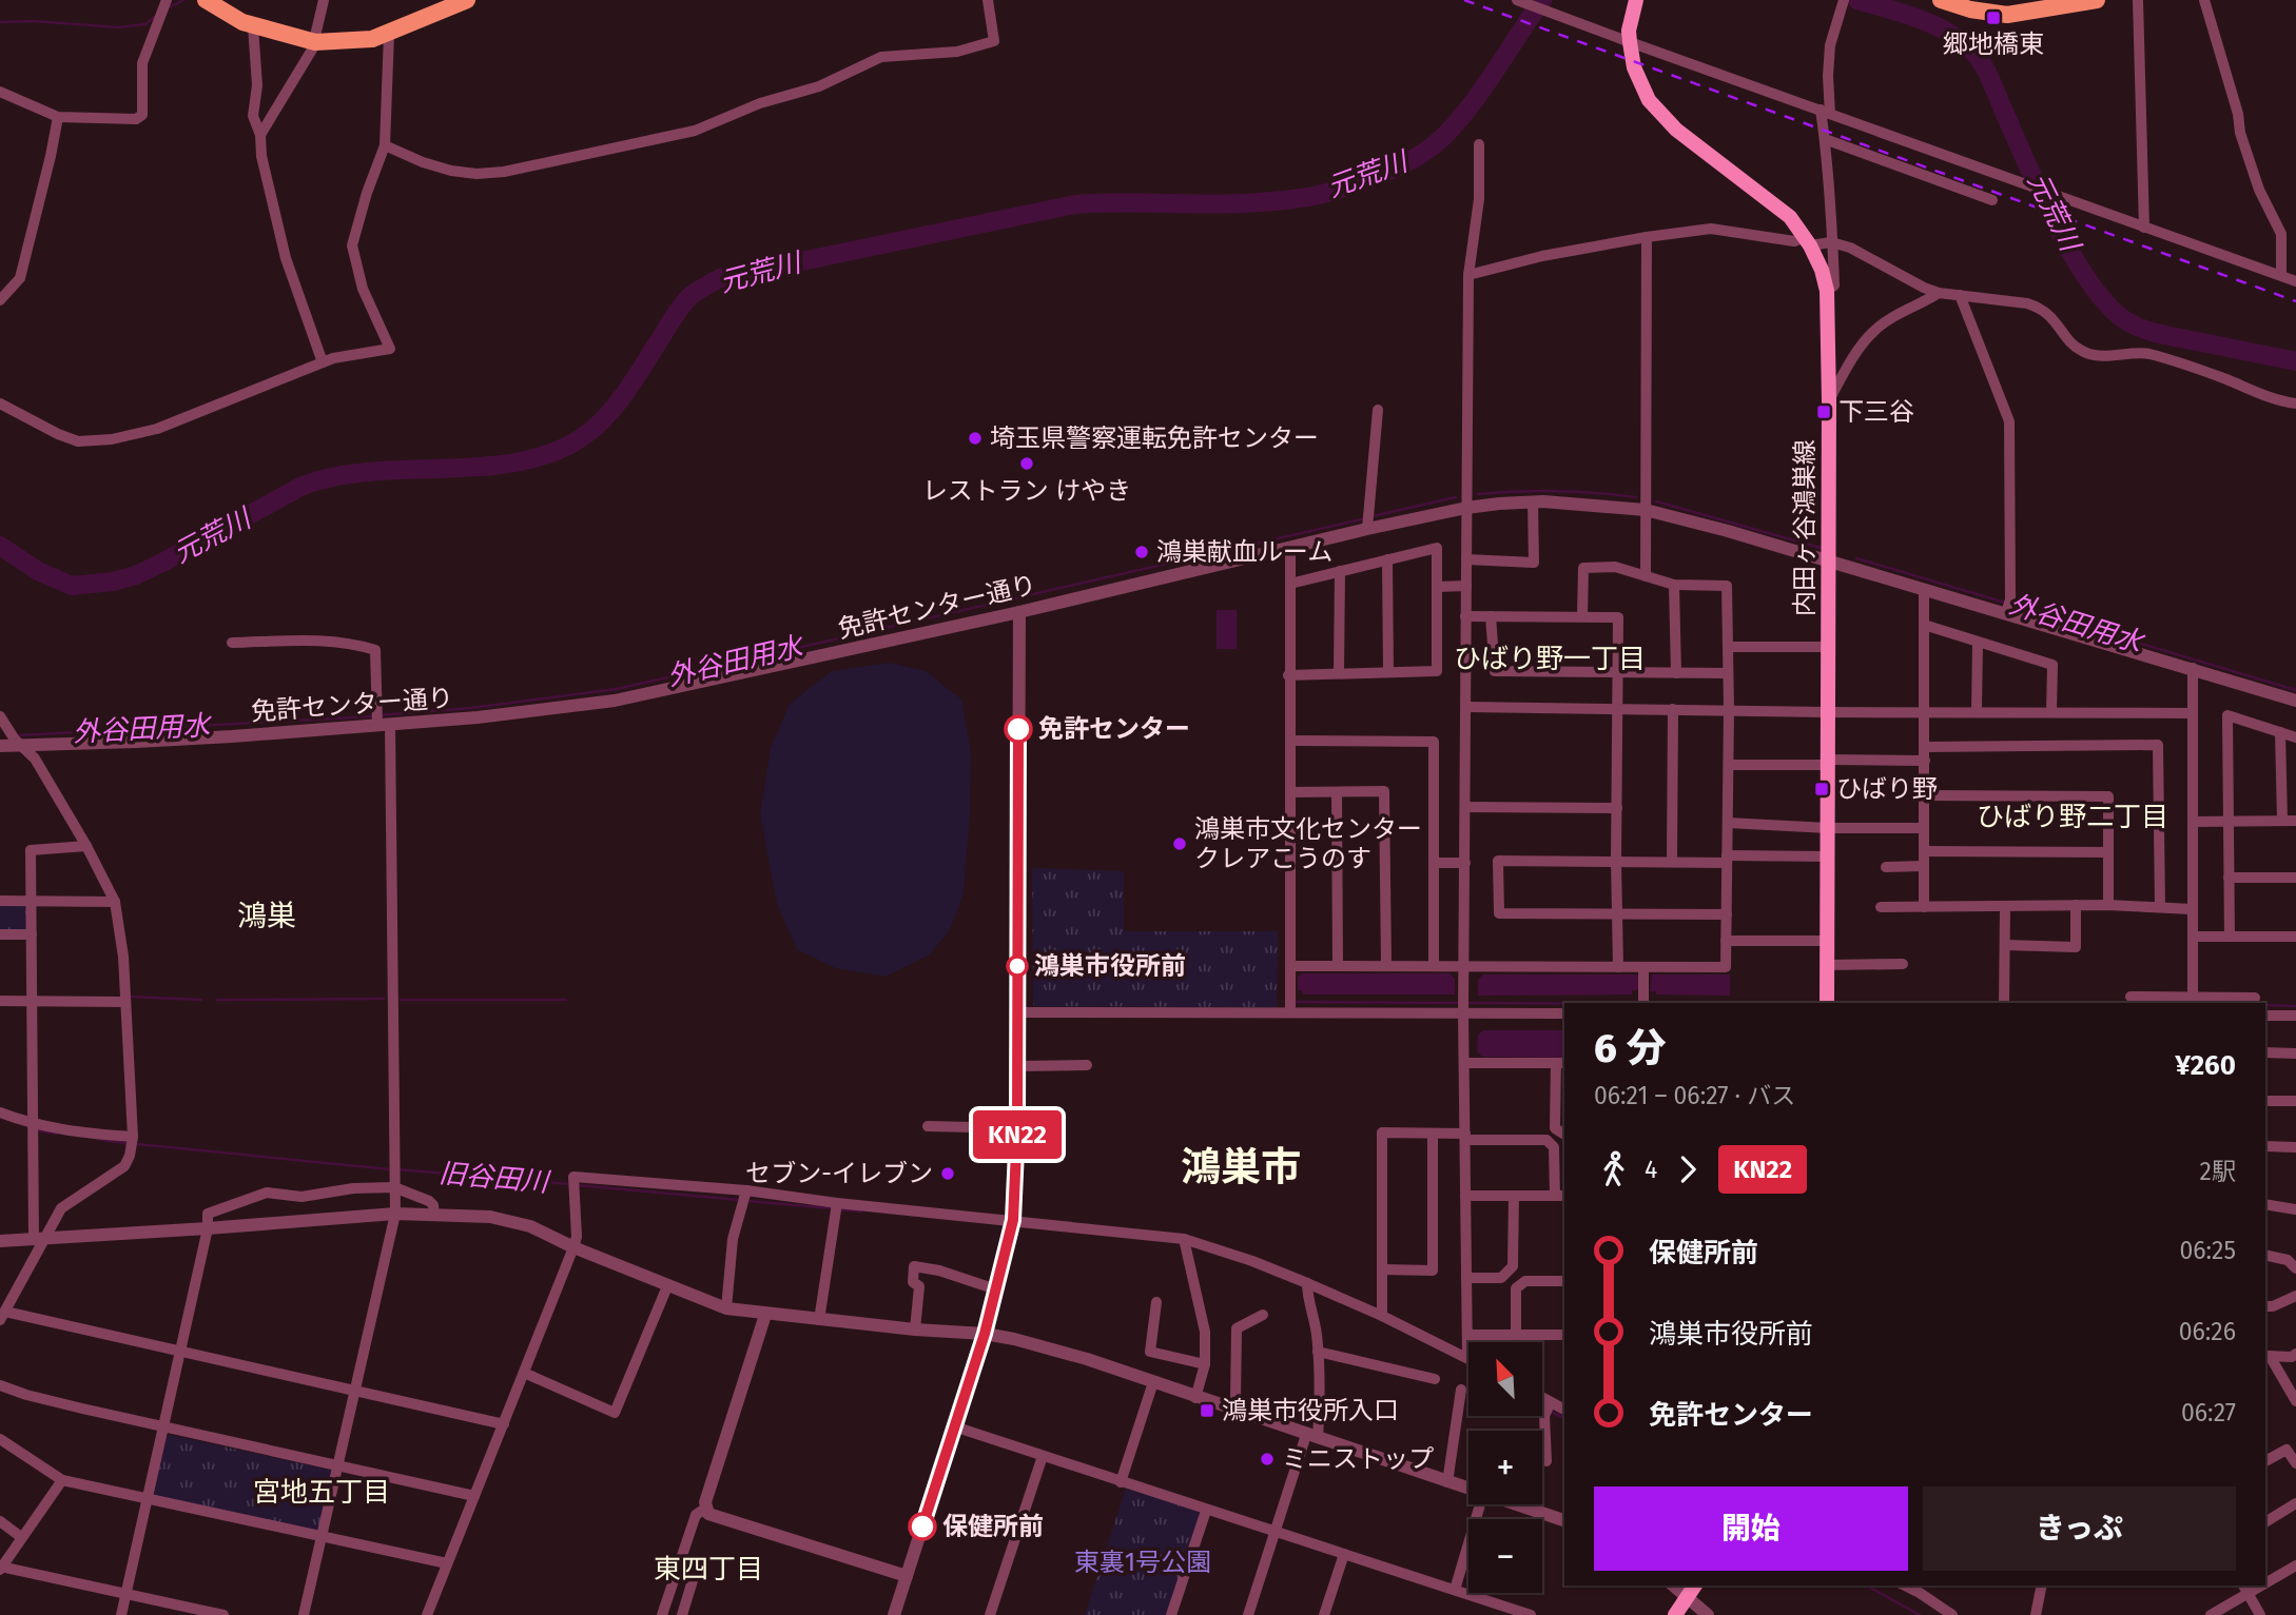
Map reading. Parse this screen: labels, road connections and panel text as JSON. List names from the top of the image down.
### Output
{
  "streets": {
    "main road": ["内田ヶ谷鴻巣線"],
    "street": ["免許センター通り"]
  },
  "crossings": [
    ["内田ヶ谷鴻巣線", "免許センター通り"]
  ],
  "districts": [
    "ひばり野一丁目",
    "ひばり野二丁目",
    "鴻巣",
    "鴻巣市",
    "宮地五丁目",
    "東四丁目"
  ],
  "water": ["元荒川", "外谷田用水", "旧谷田川"],
  "parks": ["東裏1号公園"],
  "places": {
    "transit": [
      "郷地橋東",
      "下三谷",
      "ひばり野",
      "鴻巣市役所入口"
    ],
    "other": [
      "埼玉県警察運転免許センター",
      "レストラン けやき",
      "鴻巣献血ルーム",
      "免許センター",
      "鴻巣市文化センター クレアこうのす",
      "鴻巣市役所前",
      "セブン-イレブン",
      "ミニストップ",
      "保健所前"
    ]
  },
  "lines": ["bus line KN22"],
  "north": "top left",
  "page": {
    "on_map": "KN22",
    "heading": ["6 分", "06:21 – 06:27 · バス", "¥260"],
    "legs": ["4", "KN22", "2駅"],
    "list": [
      {
        "name": "保健所前",
        "value": "06:25"
      },
      {
        "name": "鴻巣市役所前",
        "value": "06:26"
      },
      {
        "name": "免許センター",
        "value": "06:27"
      }
    ],
    "map_buttons": ["+", "−"],
    "buttons": ["開始", "きっぷ"]
  }
}
